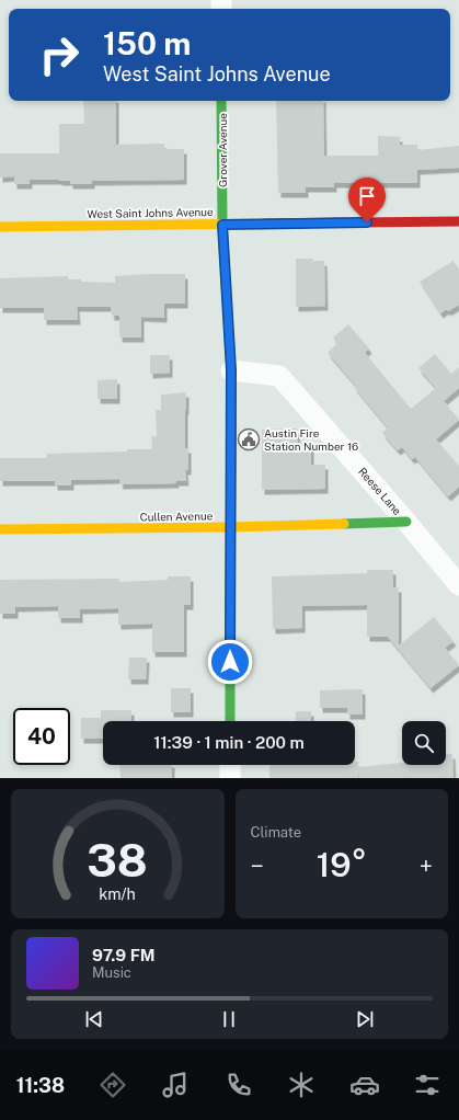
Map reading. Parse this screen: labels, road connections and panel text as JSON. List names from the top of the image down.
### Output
{
  "streets": {
    "street": [
      "Grover Avenue",
      "West Saint Johns Avenue",
      "Reese Lane",
      "Cullen Avenue"
    ]
  },
  "crossings": [
    ["Grover Avenue", "West Saint Johns Avenue"],
    ["Grover Avenue", "Reese Lane"],
    ["Grover Avenue", "Cullen Avenue"],
    ["Reese Lane", "Cullen Avenue"]
  ],
  "places": {
    "public building": ["Austin Fire Station Number 16"]
  },
  "page": {
    "turn": ["150 m", "West Saint Johns Avenue"],
    "limit": "40",
    "trip": "11:39 · 1 min · 200 m",
    "tile": "Climate",
    "heat": ["−", "19°", "+"],
    "song": ["97.9 FM", "Music"],
    "tabs": "11:38",
    "gauge": ["38", "km/h"]
  }
}
